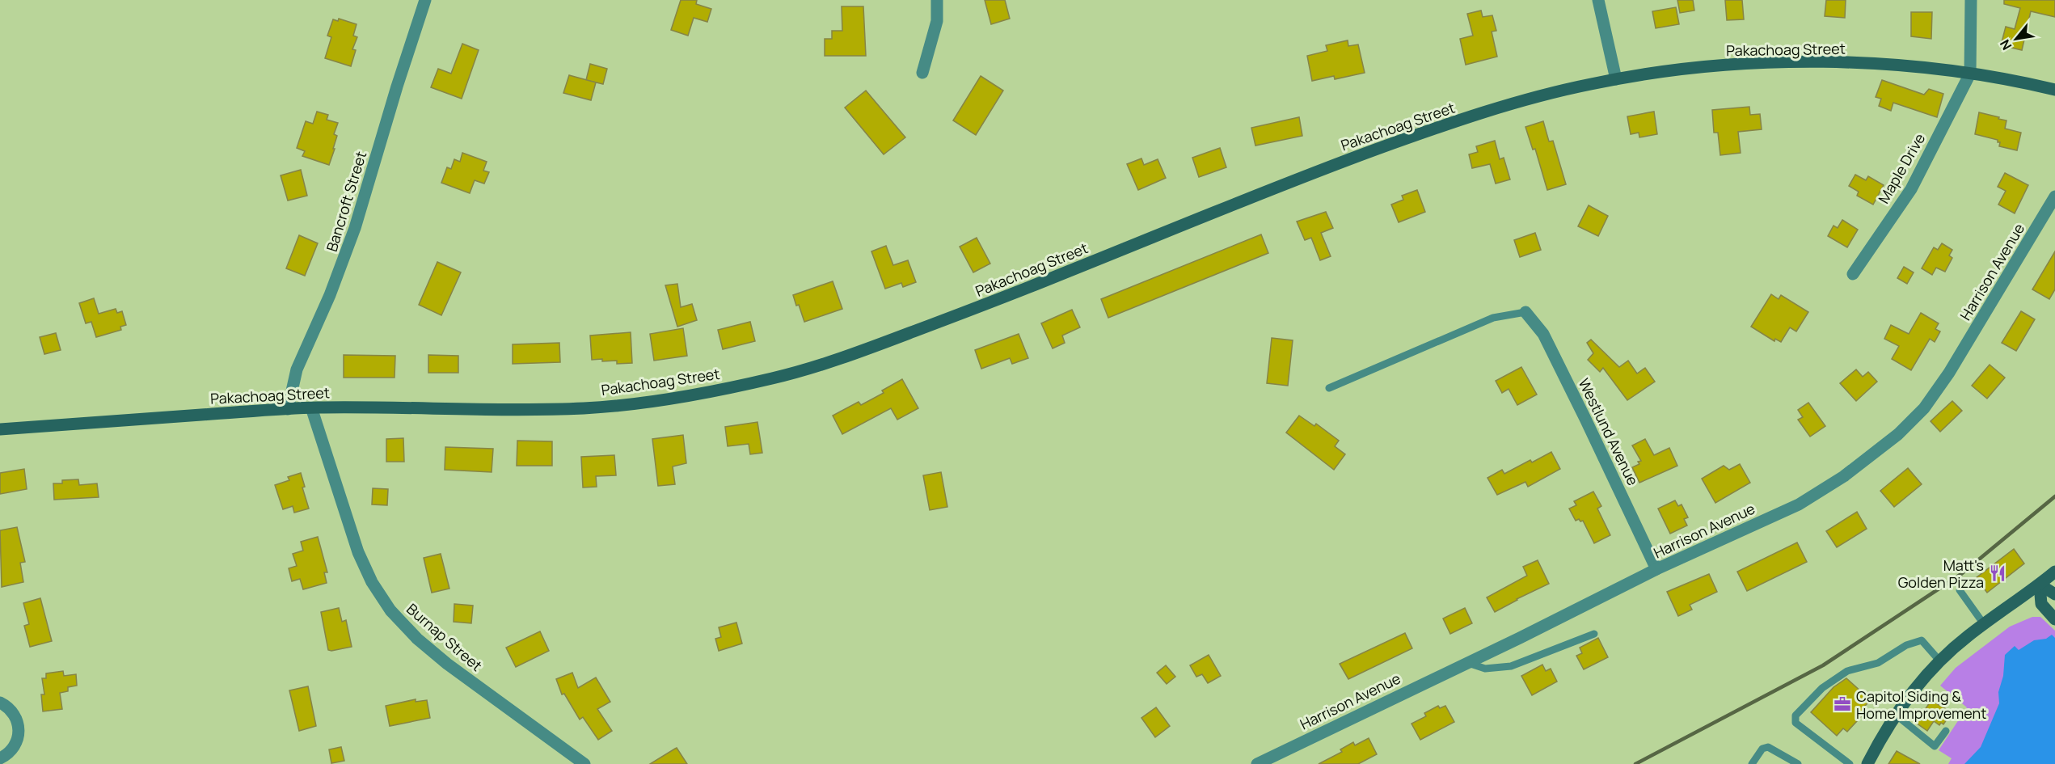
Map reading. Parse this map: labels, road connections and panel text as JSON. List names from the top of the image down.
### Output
{
  "streets": {
    "street": [
      "Pakachoag Street",
      "Maple Drive",
      "Bancroft Street",
      "Harrison Avenue",
      "Westlund Avenue",
      "Burnap Street"
    ]
  },
  "crossings": [
    ["Pakachoag Street", "Maple Drive"],
    ["Pakachoag Street", "Bancroft Street"],
    ["Pakachoag Street", "Burnap Street"],
    ["Harrison Avenue", "Westlund Avenue"]
  ],
  "places": {
    "restaurant": ["Matt's Golden Pizza"],
    "office": ["Capitol Siding & Home Improvement"]
  },
  "north": "bottom left"
}
